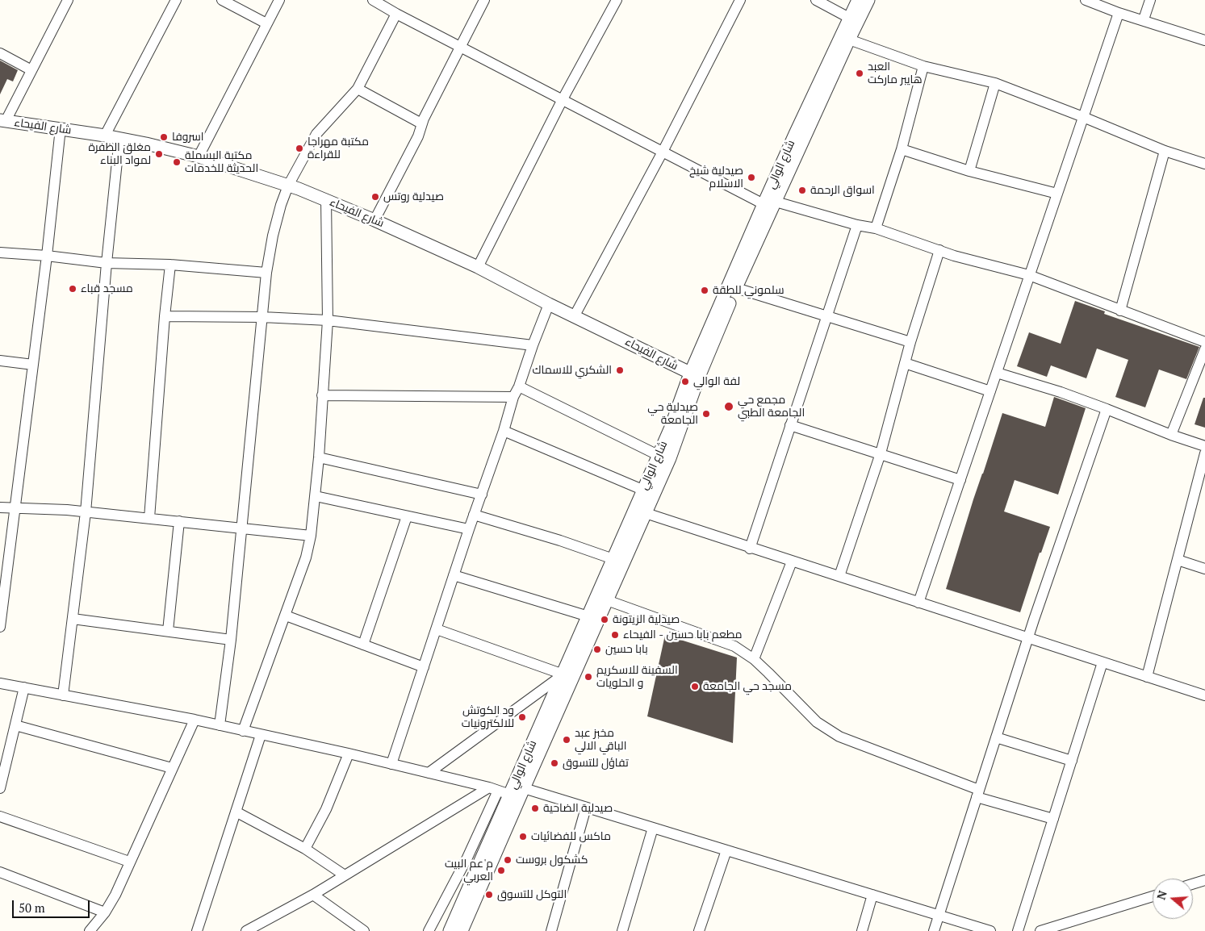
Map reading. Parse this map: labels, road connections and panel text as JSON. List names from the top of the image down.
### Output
{
  "streets": {
    "street": ["شارع الفيحاء", "شارع الوالي"]
  },
  "crossings": [
    ["شارع الفيحاء", "شارع الوالي"]
  ],
  "places": [
    "العبد هايبر ماركت",
    "اسروفا",
    "مكتبة مهراجا للقراءة",
    "مغلق الظفرة لمواد البناء",
    "مكتبة البسملة الحديثة للخدمات",
    "صيدلية شيخ الاسلام",
    "اسواق الرحمة",
    "صيدلية روتس",
    "مسجد قباء",
    "سلموني للطقة",
    "الشكري للاسماك",
    "لفة الوالي",
    "مجمع حي الجامعة الطبي",
    "صيدلية حي الجامعة",
    "صيدلية الزيتونة",
    "مطعم بابا حسين - الفيحاء",
    "بابا حسين",
    "السفينة للاسكريم و الحلويات",
    "مسجد حي الجامعة",
    "ود الكوتش للالكترونيات",
    "مخبز عبد الباقي الالي",
    "تفاؤل للتسوق",
    "صيدلية الضاحية",
    "ماكس للفضائيات",
    "كشكول بروست",
    "م'عم البيت العربي",
    "التوكل للتسوق"
  ],
  "scale_bar": "50 m",
  "north": "left"
}
